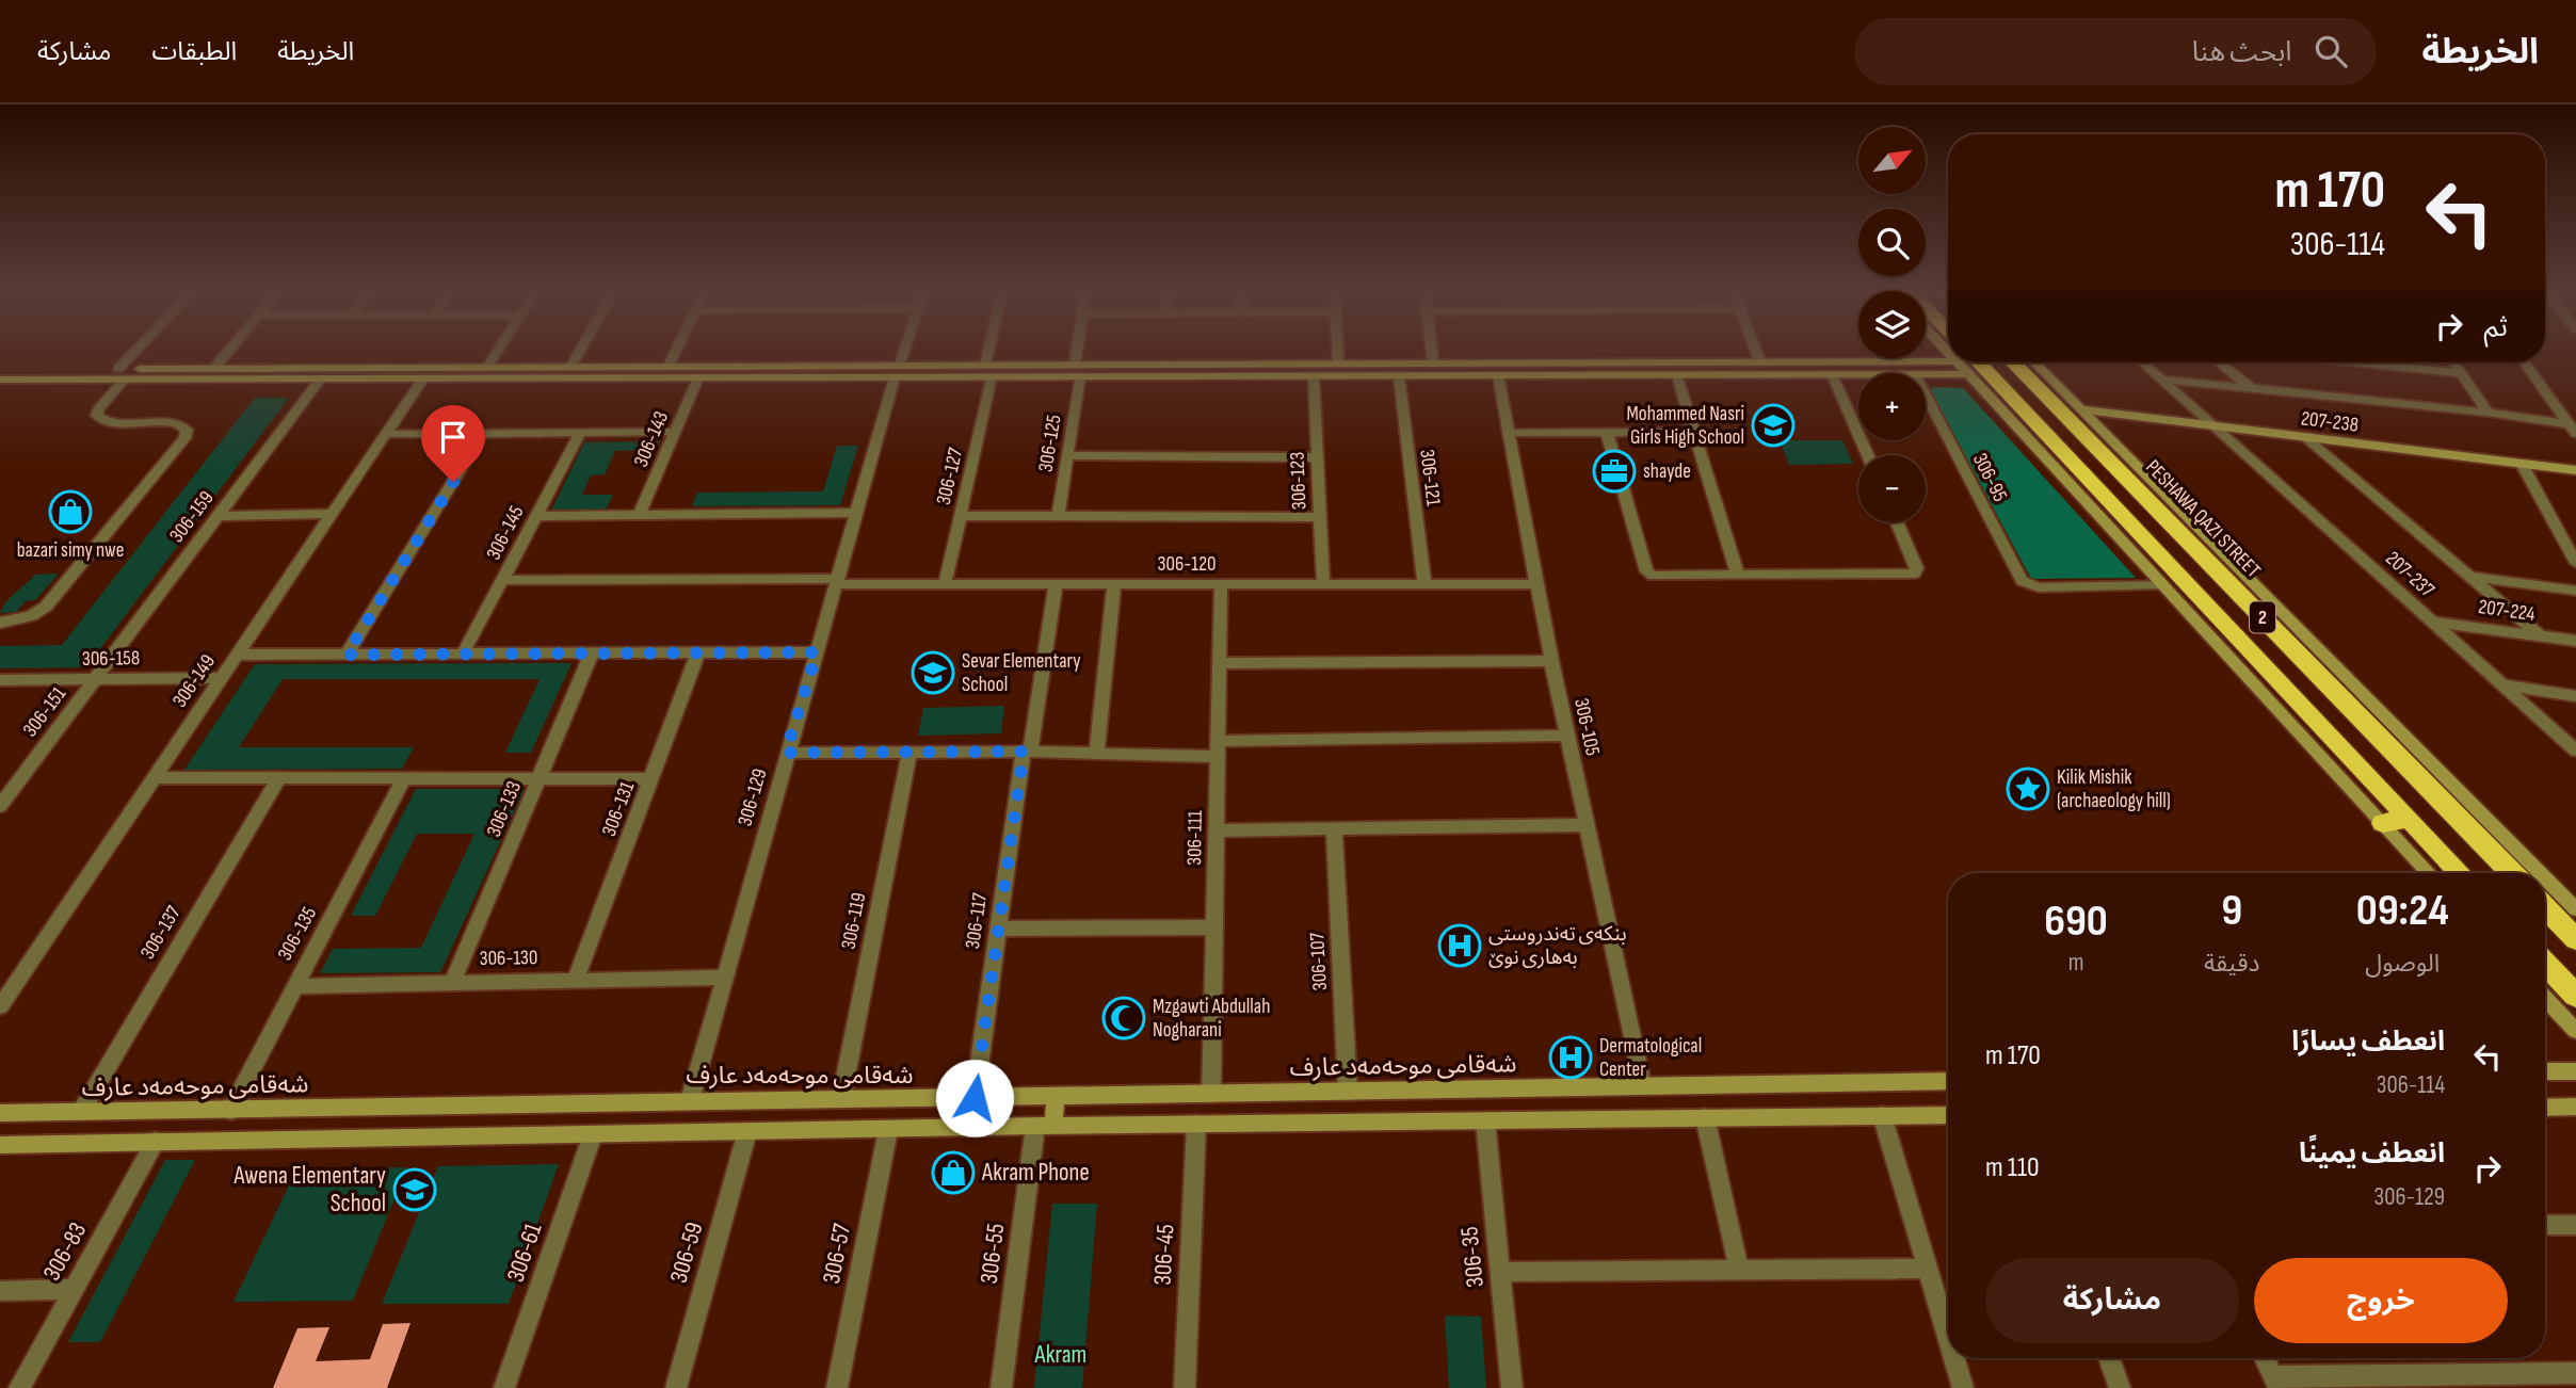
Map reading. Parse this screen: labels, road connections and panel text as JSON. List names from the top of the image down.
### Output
{
  "streets": {
    "highway": ["PESHAWA QAZI STREET", "2"],
    "street": [
      "207-238",
      "306-143",
      "306-125",
      "306-127",
      "306-121",
      "306-95",
      "306-123",
      "306-159",
      "306-145",
      "306-120",
      "207-237",
      "207-224",
      "306-158",
      "306-149",
      "306-151",
      "306-105",
      "306-129",
      "306-133",
      "306-131",
      "306-111",
      "306-119",
      "306-117",
      "306-137",
      "306-135",
      "306-130",
      "306-107",
      "شەقامی موحەمەد عارف",
      "306-83",
      "306-61",
      "306-59",
      "306-57",
      "306-55",
      "306-45",
      "306-35"
    ]
  },
  "crossings": [
    ["207-238", "207-237"],
    ["306-127", "306-120"],
    ["306-121", "306-120"],
    ["306-123", "306-120"],
    ["306-159", "306-158"],
    ["306-159", "306-151"],
    ["306-145", "306-120"],
    ["306-120", "306-105"],
    ["306-120", "306-129"],
    ["306-120", "306-111"],
    ["306-120", "306-117"],
    ["207-237", "207-224"],
    ["306-158", "306-149"],
    ["306-158", "306-151"],
    ["306-105", "شەقامی موحەمەد عارف"],
    ["306-129", "306-130"],
    ["306-129", "شەقامی موحەمەد عارف"],
    ["306-133", "306-130"],
    ["306-131", "306-130"],
    ["306-111", "شەقامی موحەمەد عارف"],
    ["306-119", "شەقامی موحەمەد عارف"],
    ["306-117", "شەقامی موحەمەد عارف"],
    ["306-137", "شەقامی موحەمەد عارف"],
    ["306-135", "306-130"],
    ["306-135", "شەقامی موحەمەد عارف"],
    ["306-107", "شەقامی موحەمەد عارف"]
  ],
  "parks": ["Akram"],
  "places": {
    "school or university": ["Mohammed Nasri Girls High School", "Sevar Elementary School", "Awena Elementary School"],
    "office": ["shayde"],
    "shop": ["bazari simy nwe", "Akram Phone"],
    "place": ["Kilik Mishik (archaeology hill)"],
    "hospital": ["بنکەی تەندروستی بەهاری نوێ", "Dermatological Center"],
    "mosque": ["Mzgawti Abdullah Nogharani"]
  },
  "north": "top right",
  "page": {
    "header": "الخريطة",
    "search": "ابحث هنا",
    "nav": ["الخريطة", "الطبقات", "مشاركة"],
    "map_buttons": ["+", "−"],
    "turn": ["170 m", "306-114"],
    "then": "ثم",
    "eta": [
      "09:24",
      "الوصول",
      "9",
      "دقيقة",
      "690",
      "m"
    ],
    "list": [
      {
        "name": "انعطف يسارًا",
        "note": "306-114",
        "value": "170 m"
      },
      {
        "name": "انعطف يمينًا",
        "note": "306-129",
        "value": "110 m"
      }
    ],
    "buttons": ["خروج", "مشاركة"]
  }
}
